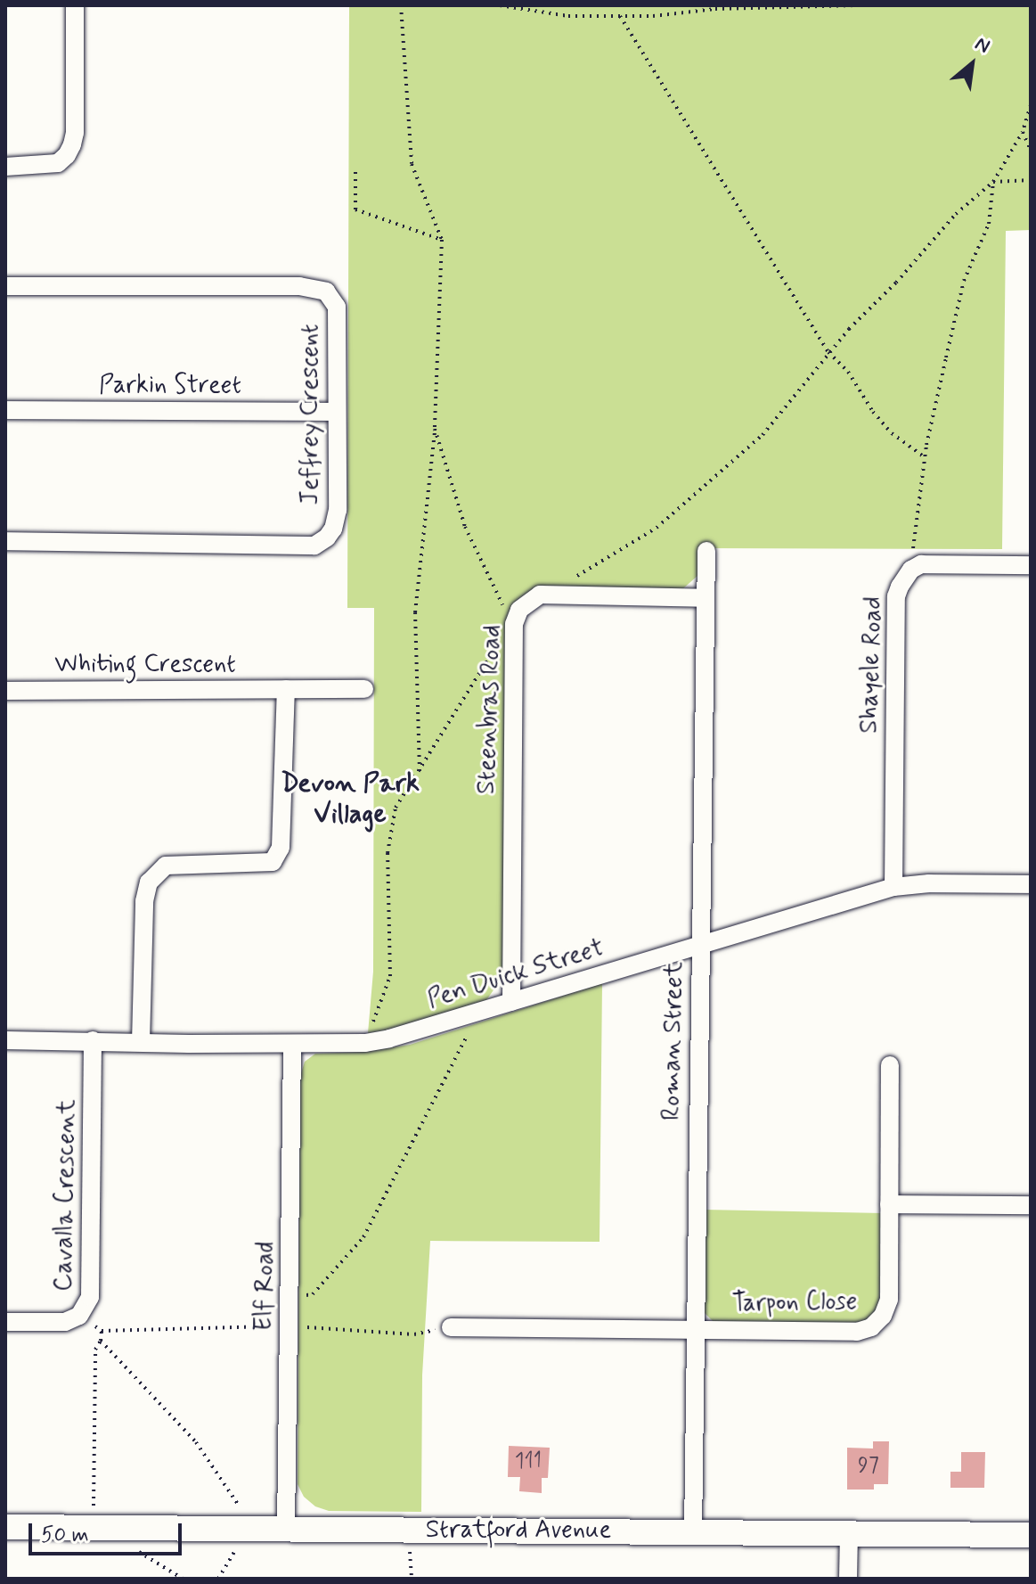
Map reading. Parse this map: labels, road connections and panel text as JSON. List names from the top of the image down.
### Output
{
  "streets": {
    "street": [
      "Parkin Street",
      "Jeffrey Crescent",
      "Whiting Crescent",
      "Shayele Road",
      "Steenbras Road",
      "Pen Duick Street",
      "Roman Street",
      "Cavalla Crescent",
      "Elf Road",
      "Tarpon Close",
      "Stratford Avenue"
    ]
  },
  "crossings": [
    ["Parkin Street", "Jeffrey Crescent"],
    ["Shayele Road", "Pen Duick Street"],
    ["Steenbras Road", "Pen Duick Street"],
    ["Steenbras Road", "Roman Street"],
    ["Pen Duick Street", "Roman Street"],
    ["Pen Duick Street", "Cavalla Crescent"],
    ["Pen Duick Street", "Elf Road"],
    ["Roman Street", "Tarpon Close"],
    ["Roman Street", "Stratford Avenue"],
    ["Elf Road", "Stratford Avenue"]
  ],
  "districts": ["Devon Park Village"],
  "house_numbers": ["111", "97"],
  "scale_bar": "50 m",
  "north": "top right"
}
